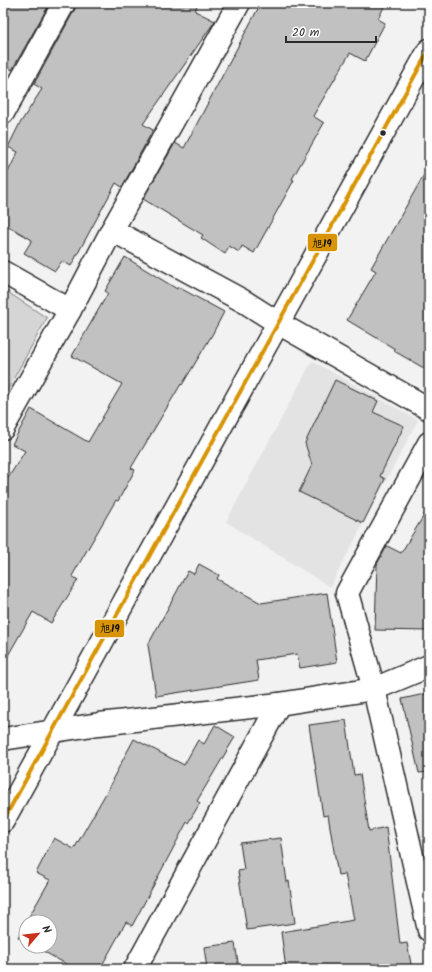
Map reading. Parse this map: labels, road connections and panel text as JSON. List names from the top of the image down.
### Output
{
  "lines": ["transit line 旭19"],
  "scale_bar": "20 m",
  "north": "top right"
}
